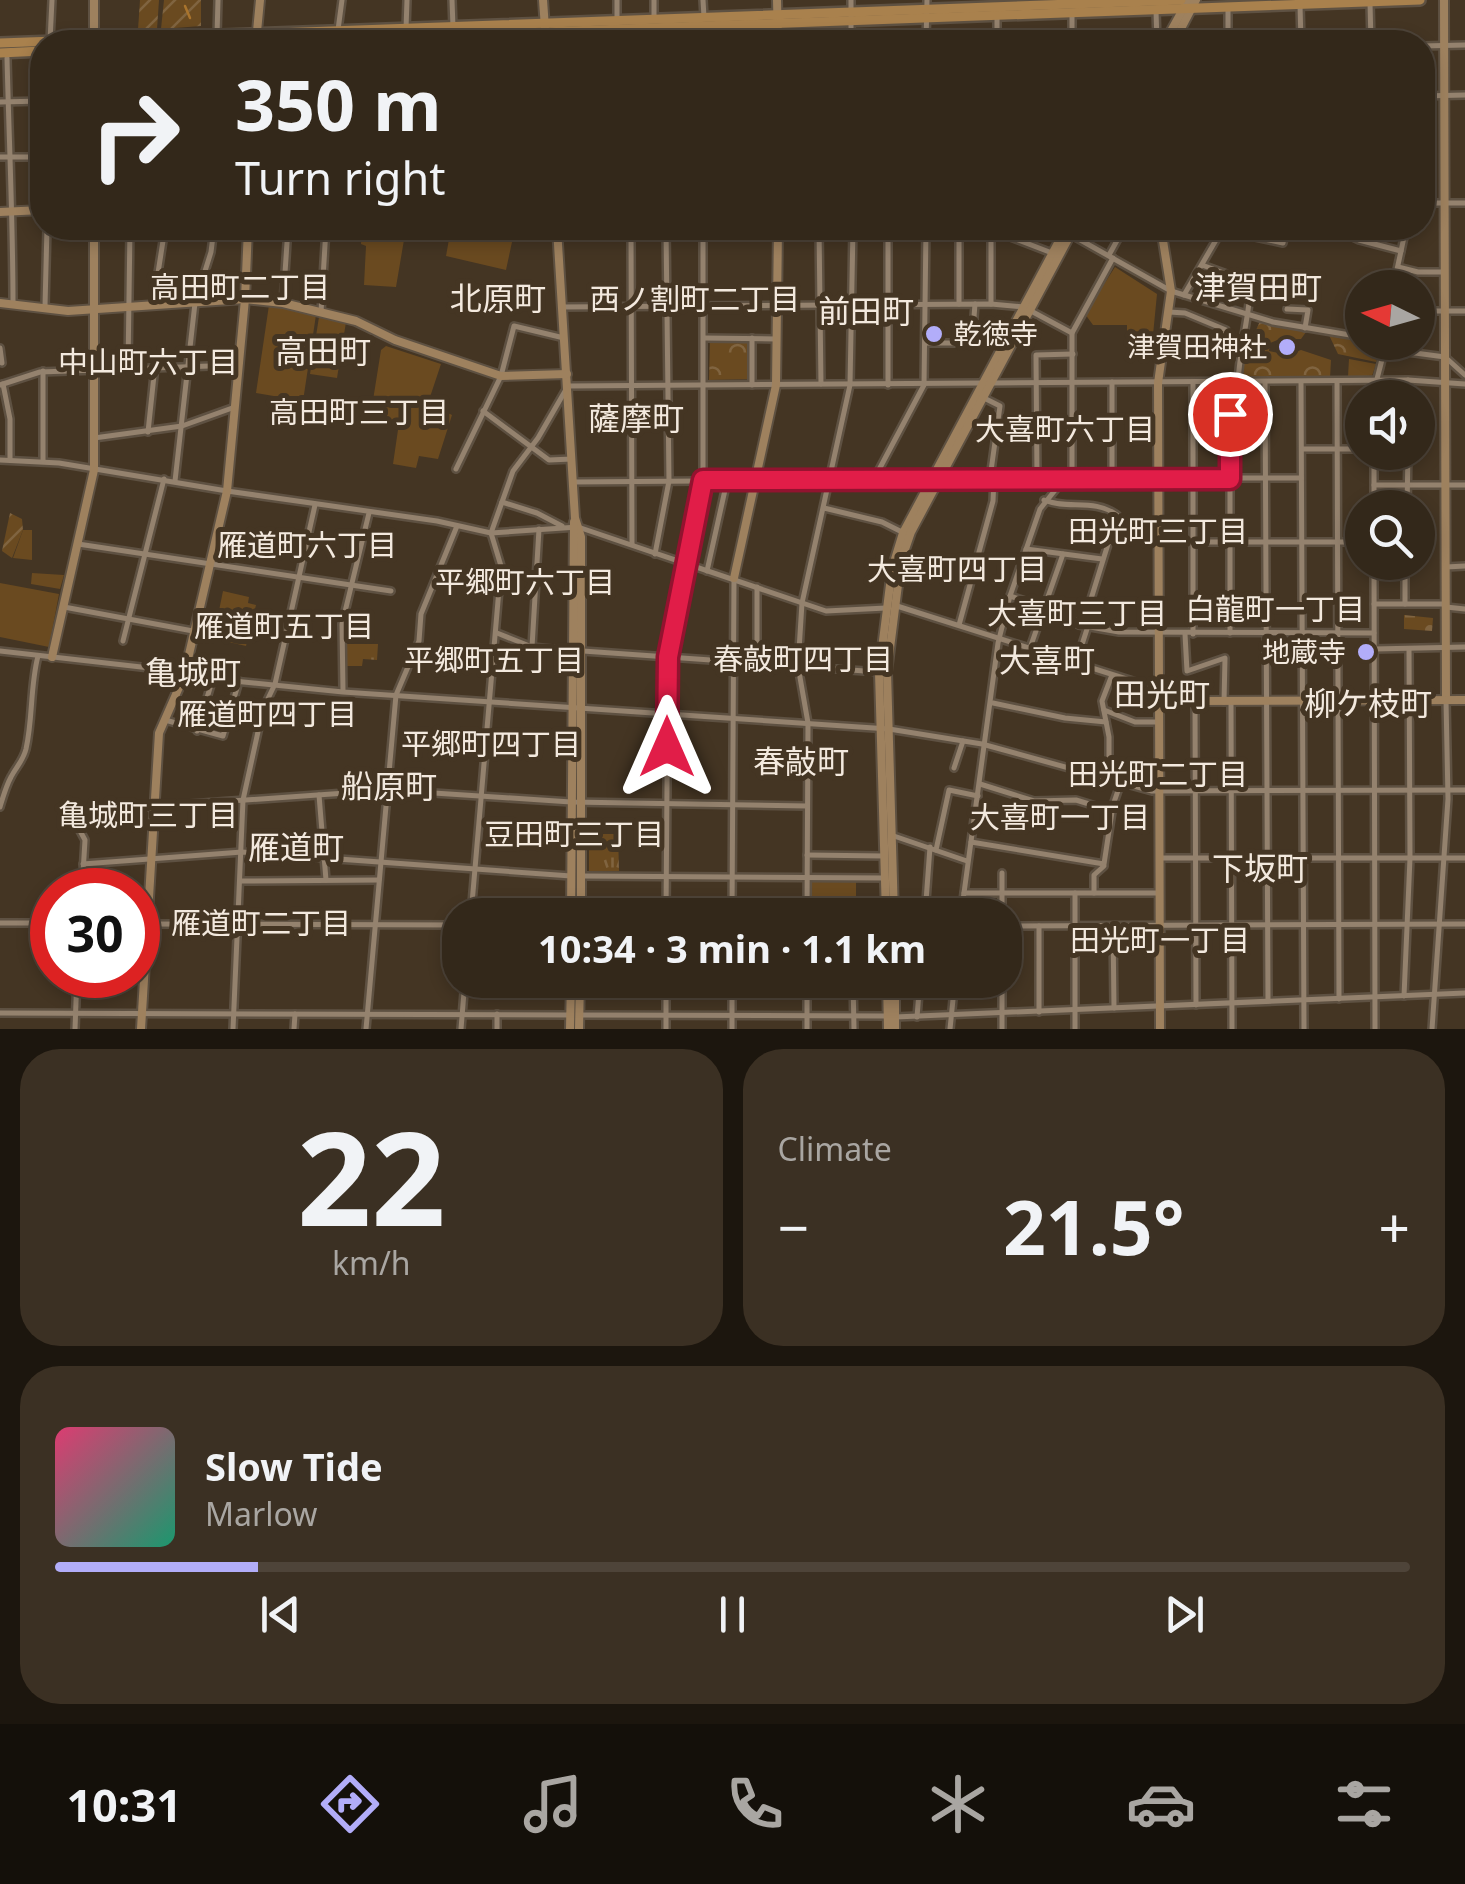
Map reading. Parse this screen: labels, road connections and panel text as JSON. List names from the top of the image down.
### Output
{
  "districts": [
    "高田町二丁目",
    "津賀田町",
    "北原町",
    "西ノ割町二丁目",
    "前田町",
    "高田町",
    "中山町六丁目",
    "高田町三丁目",
    "薩摩町",
    "大喜町六丁目",
    "田光町三丁目",
    "雁道町六丁目",
    "大喜町四丁目",
    "平郷町六丁目",
    "白龍町一丁目",
    "大喜町三丁目",
    "雁道町五丁目",
    "春敲町四丁目",
    "平郷町五丁目",
    "大喜町",
    "亀城町",
    "田光町",
    "柳ケ枝町",
    "雁道町四丁目",
    "平郷町四丁目",
    "春敲町",
    "田光町二丁目",
    "船原町",
    "亀城町三丁目",
    "大喜町一丁目",
    "豆田町三丁目",
    "雁道町",
    "下坂町",
    "雁道町二丁目",
    "田光町一丁目"
  ],
  "places": ["乾徳寺", "津賀田神社", "地蔵寺"],
  "north": "left",
  "page": {
    "turn": ["350 m", "Turn right"],
    "limit": "30",
    "trip": "10:34 · 3 min · 1.1 km",
    "tile": [
      ["22", "km/h"],
      "Climate"
    ],
    "heat": ["−", "21.5°", "+"],
    "song": ["Slow Tide", "Marlow"],
    "tabs": "10:31"
  }
}
